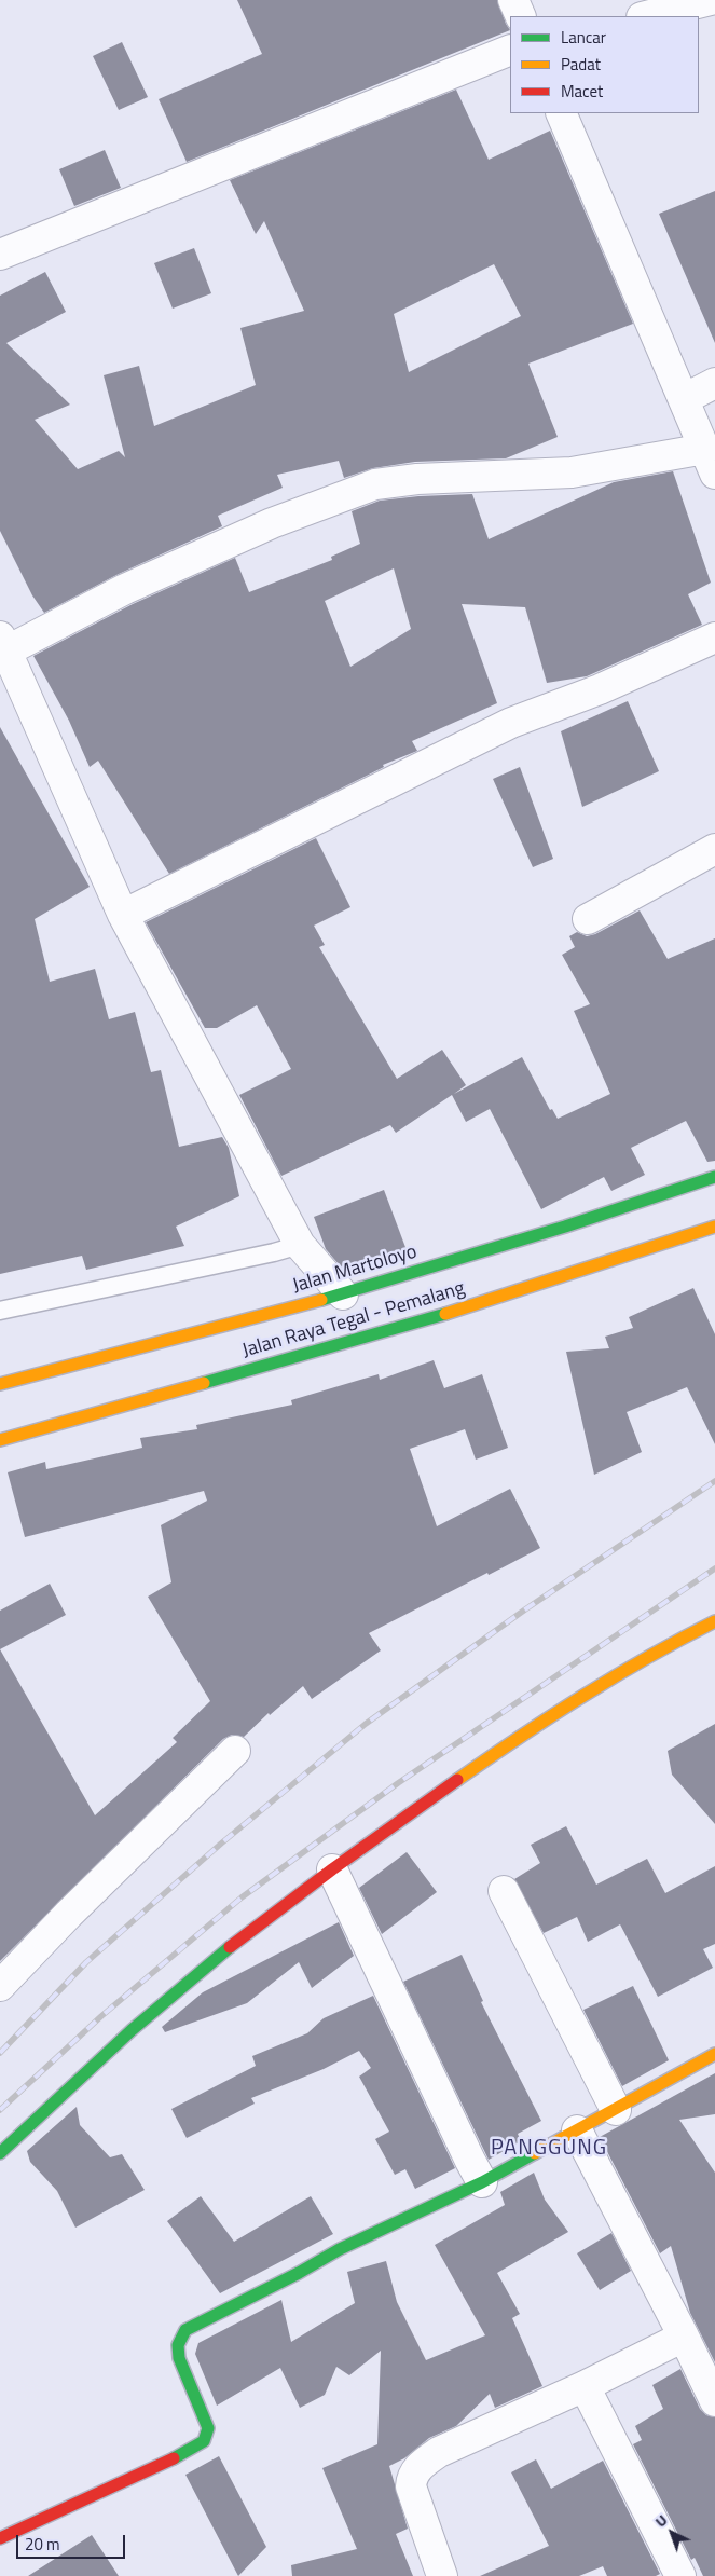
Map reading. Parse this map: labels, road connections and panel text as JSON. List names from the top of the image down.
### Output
{
  "streets": {
    "main road": ["Jalan Martoloyo", "Jalan Raya Tegal - Pemalang"]
  },
  "districts": ["PANGGUNG"],
  "legend": ["Lancar", "Padat", "Macet"],
  "scale_bar": "20 m",
  "north": "top left"
}
